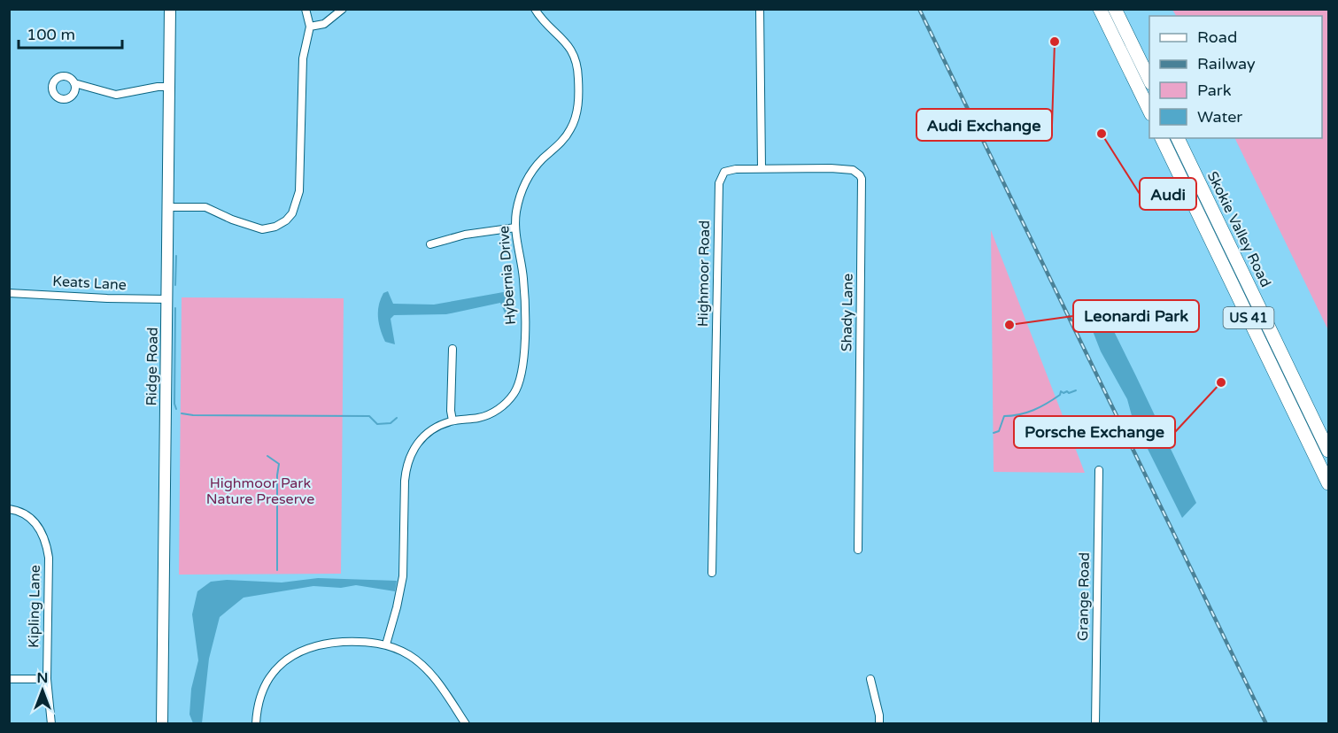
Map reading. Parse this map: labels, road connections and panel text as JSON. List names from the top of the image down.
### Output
{
  "streets": {
    "highway": ["Skokie Valley Road", "US 41"],
    "street": [
      "Highmoor Road",
      "Hybernia Drive",
      "Keats Lane",
      "Shady Lane",
      "Ridge Road",
      "Grange Road",
      "Kipling Lane"
    ]
  },
  "crossings": [
    ["Highmoor Road", "Shady Lane"],
    ["Keats Lane", "Ridge Road"]
  ],
  "parks": ["Highmoor Park Nature Preserve"],
  "places": [
    "Audi Exchange",
    "Audi",
    "Leonardi Park",
    "Porsche Exchange"
  ],
  "legend": [
    "Road",
    "Railway",
    "Park",
    "Water"
  ],
  "scale_bar": "100 m",
  "north": "top"
}
